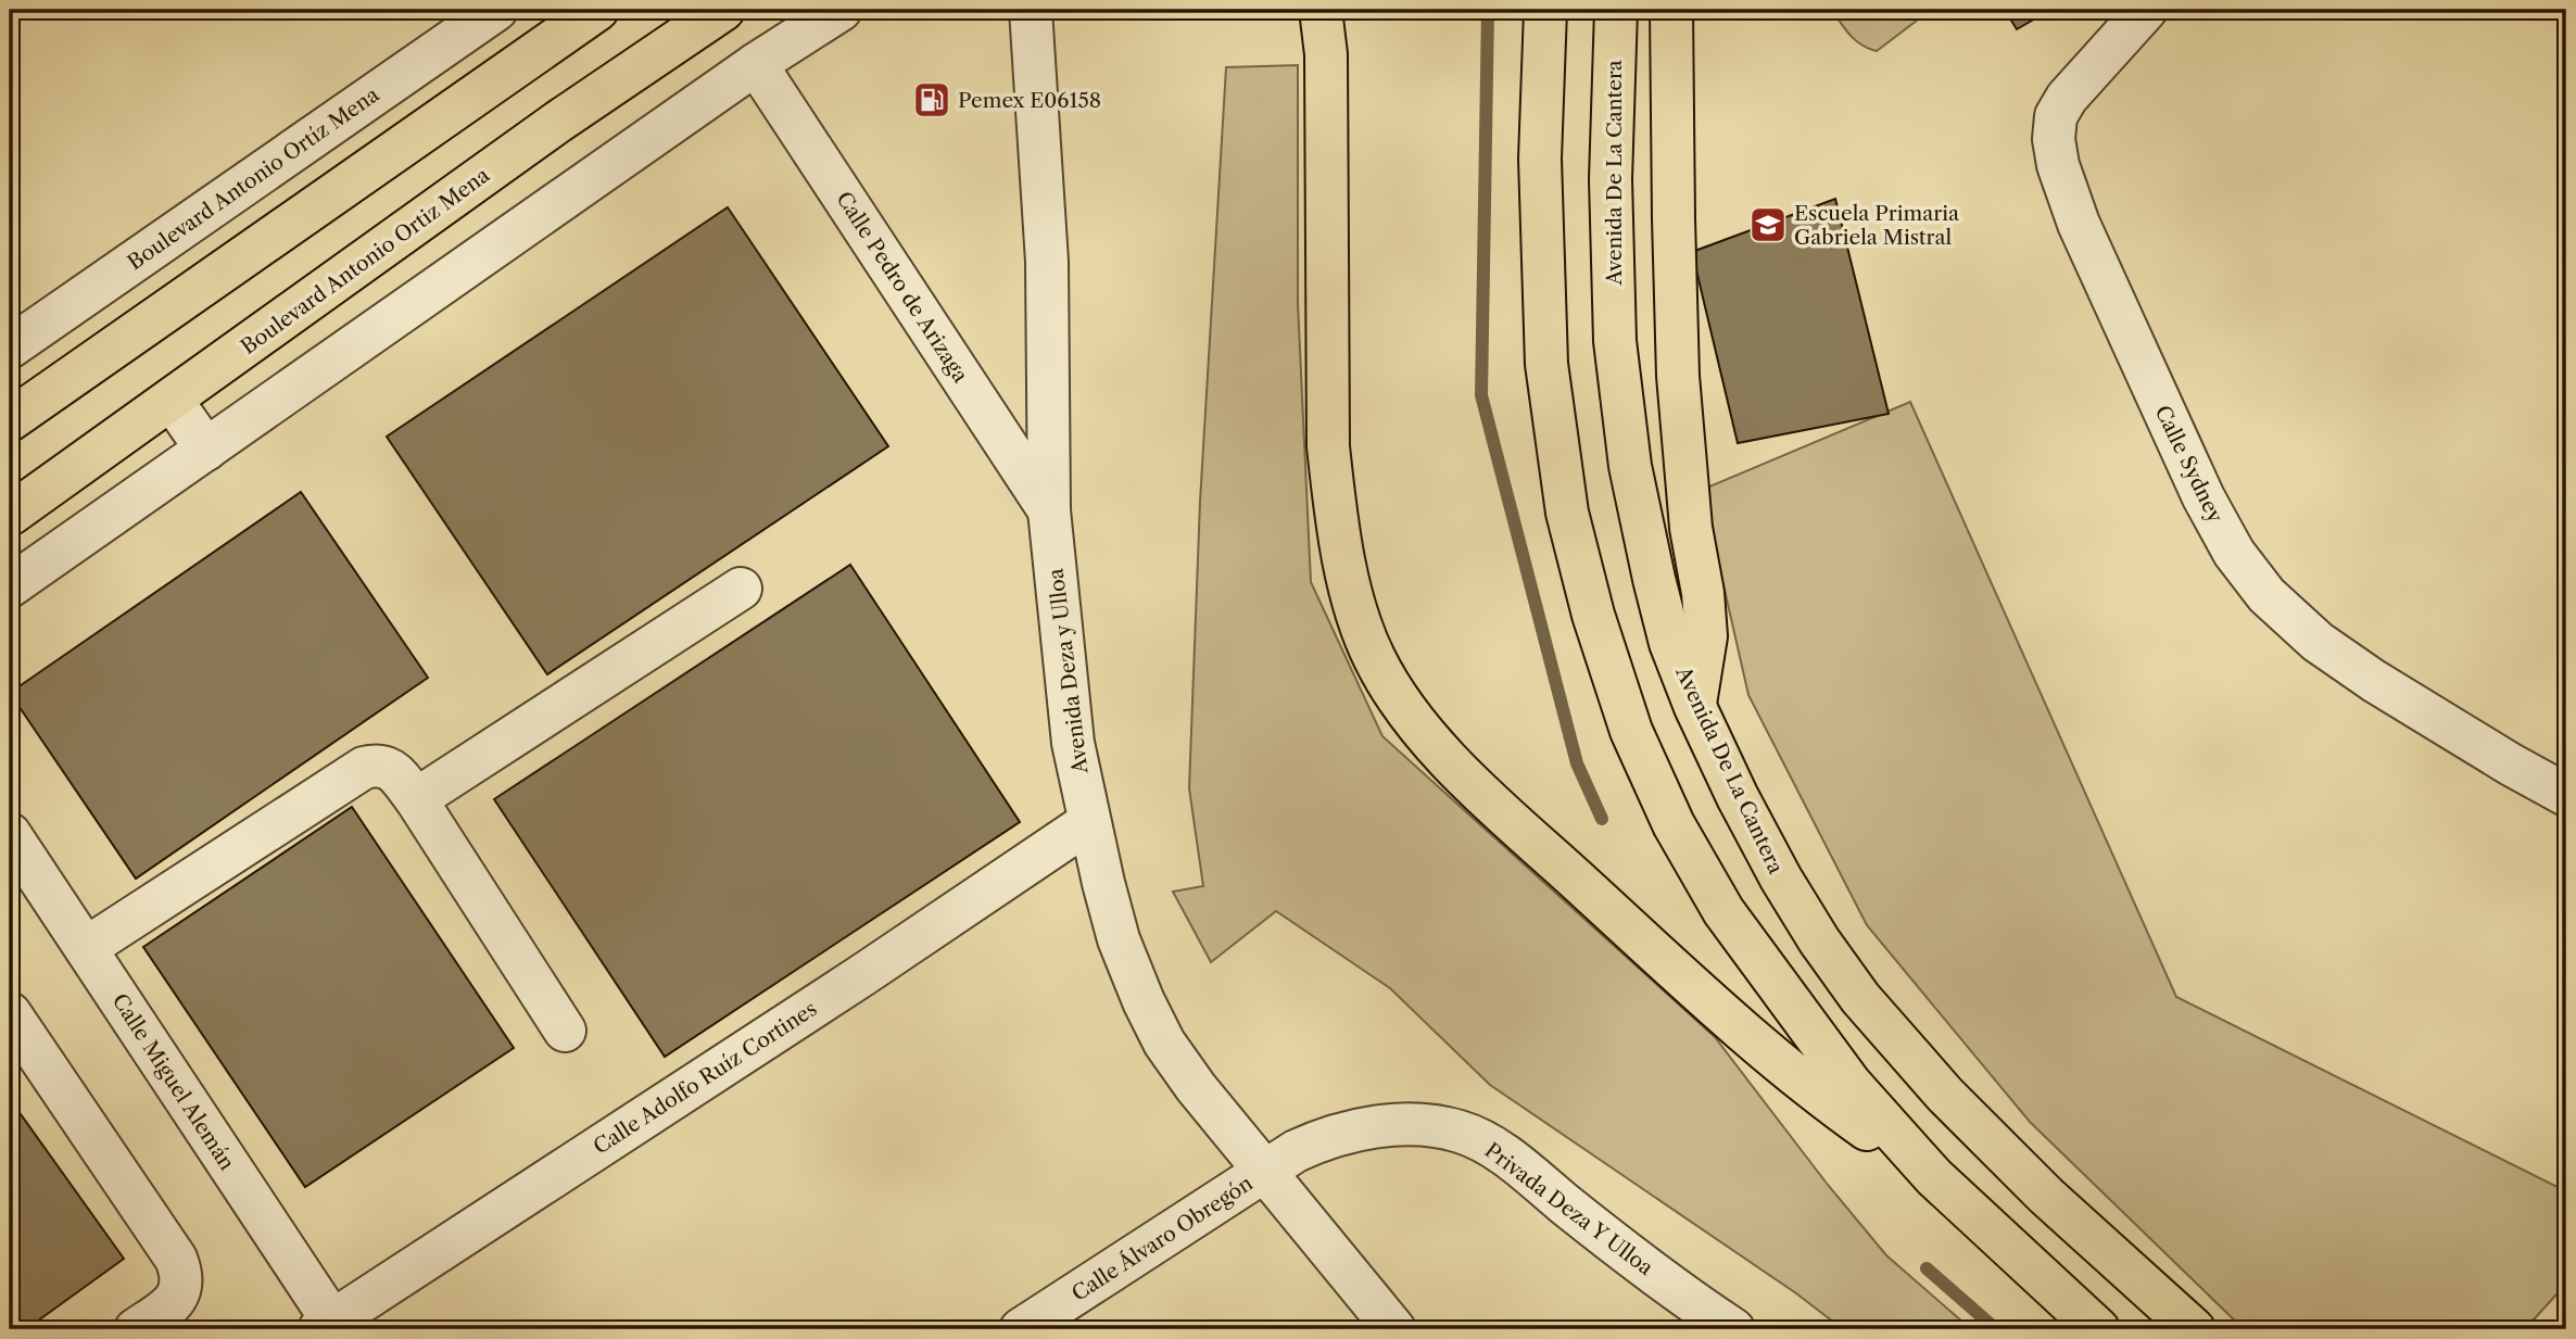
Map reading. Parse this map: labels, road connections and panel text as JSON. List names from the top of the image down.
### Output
{
  "streets": {
    "main road": ["Avenida De La Cantera", "Boulevard Antonio Ortiz Mena"],
    "street": [
      "Boulevard Antonio Ortíz Mena",
      "Calle Pedro de Arizaga",
      "Calle Sydney",
      "Avenida Deza y Ulloa",
      "Calle Adolfo Ruíz Cortines",
      "Calle Miguel Alemán",
      "Privada Deza Y Ulloa",
      "Calle Álvaro Obregón"
    ]
  },
  "crossings": [
    ["Calle Pedro de Arizaga", "Avenida Deza y Ulloa"],
    ["Avenida Deza y Ulloa", "Calle Adolfo Ruíz Cortines"],
    ["Avenida Deza y Ulloa", "Privada Deza Y Ulloa"],
    ["Avenida Deza y Ulloa", "Calle Álvaro Obregón"],
    ["Calle Adolfo Ruíz Cortines", "Calle Miguel Alemán"],
    ["Privada Deza Y Ulloa", "Calle Álvaro Obregón"]
  ],
  "places": {
    "fuel station": ["Pemex E06158"],
    "school or university": ["Escuela Primaria Gabriela Mistral"]
  }
}
